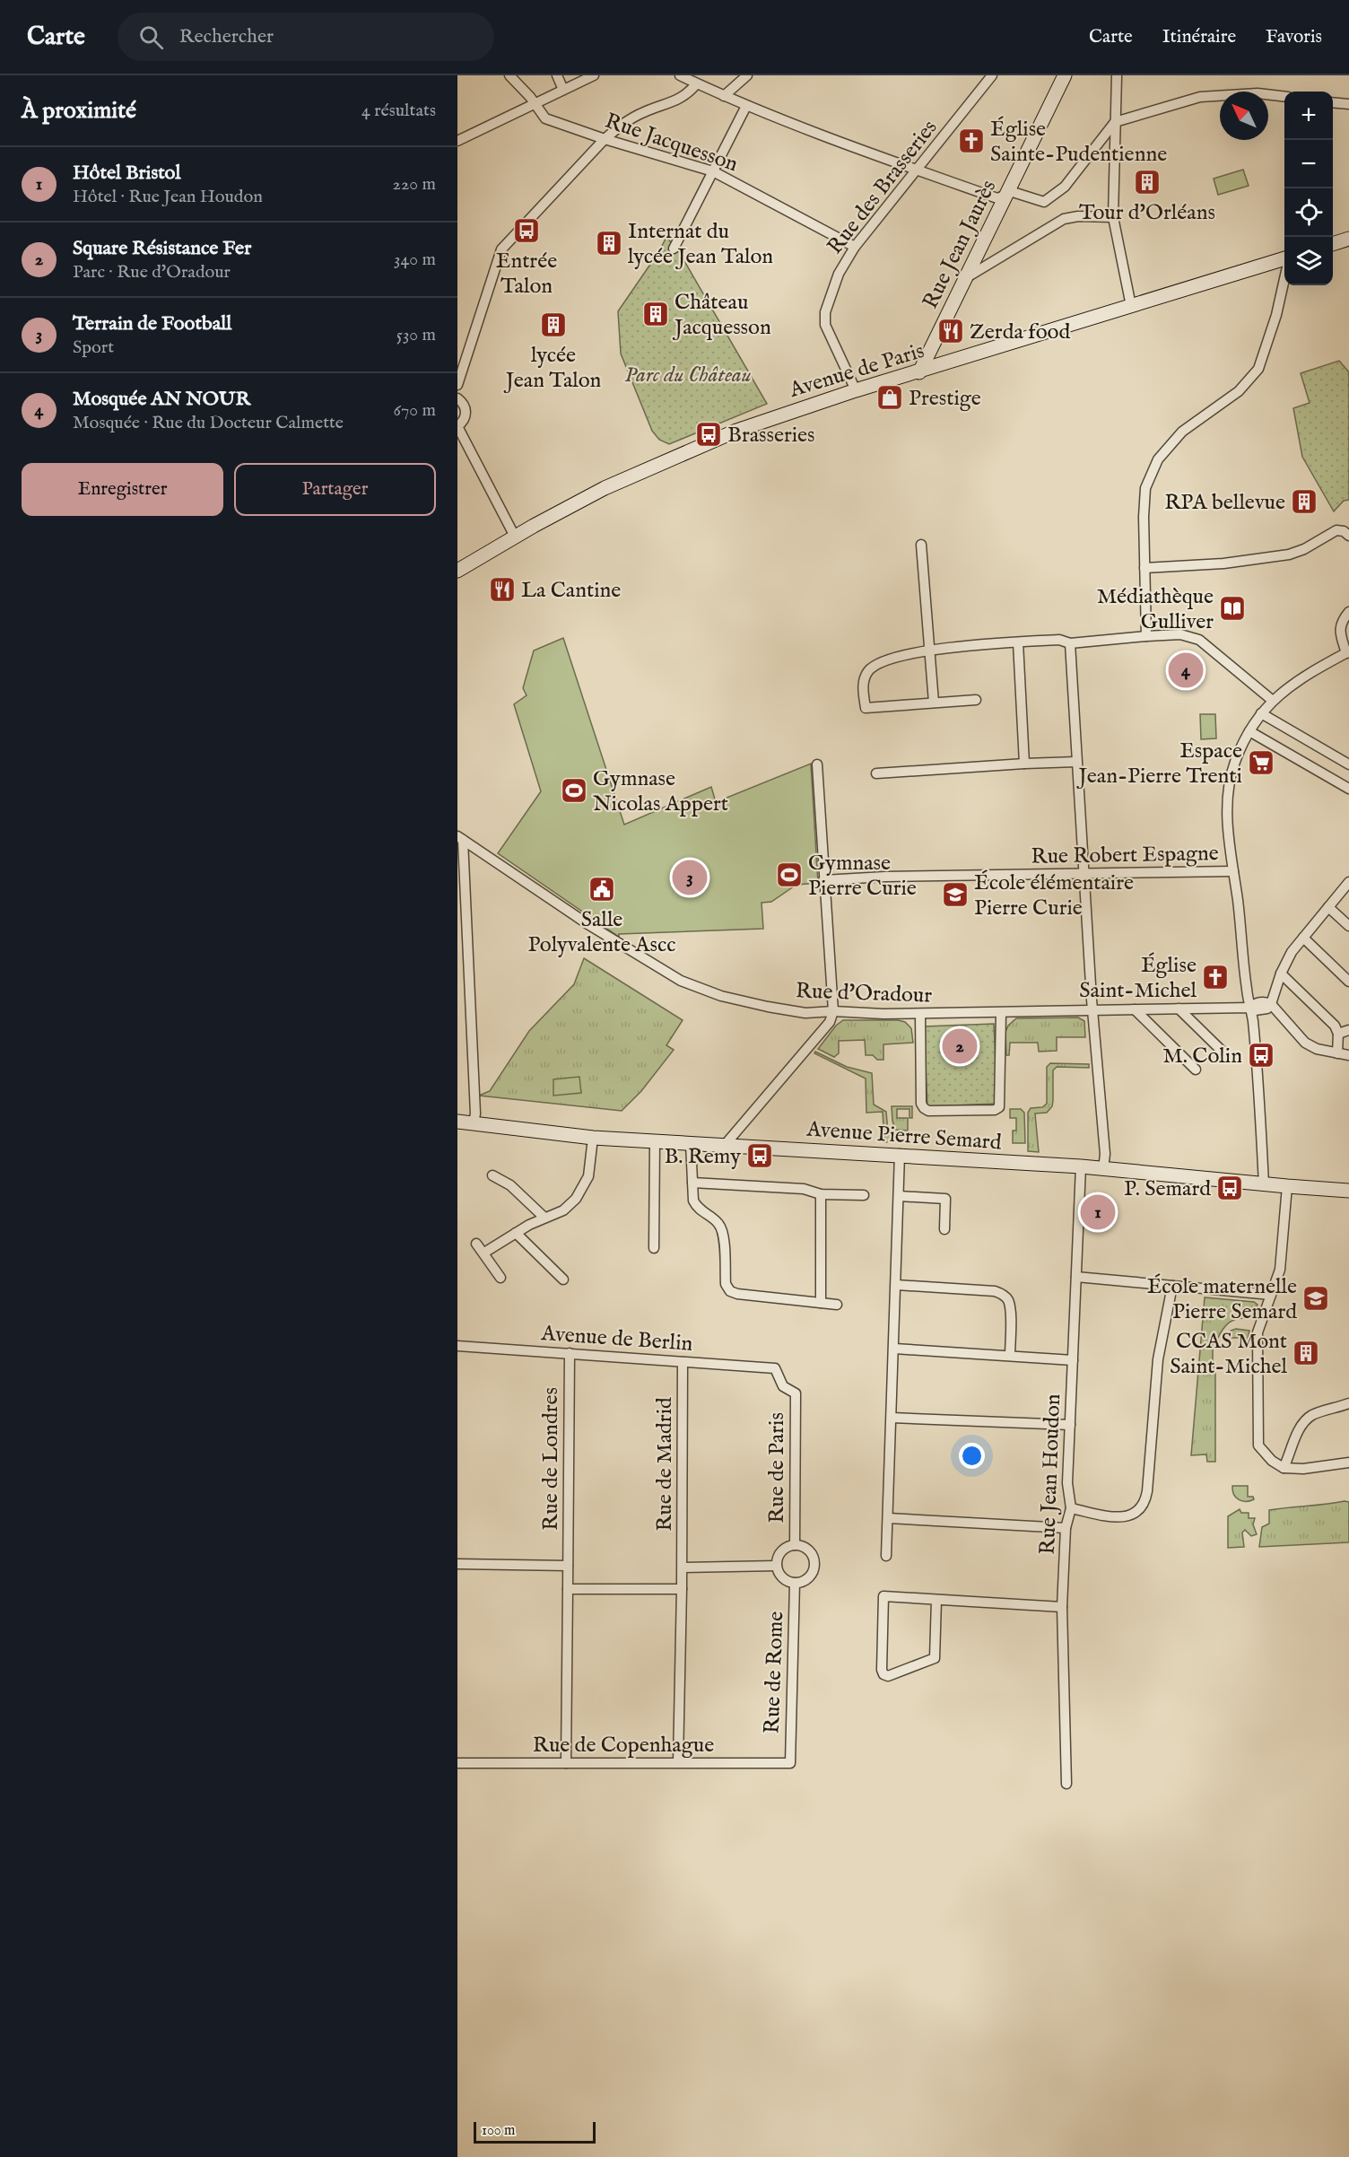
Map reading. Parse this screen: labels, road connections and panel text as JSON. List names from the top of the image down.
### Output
{
  "streets": {
    "main road": ["Rue Jean Jaurès", "Avenue de Paris", "Avenue Pierre Semard"],
    "street": [
      "Rue Jacquesson",
      "Rue des Brasseries",
      "Rue Robert Espagne",
      "Rue d'Oradour",
      "Avenue de Berlin",
      "Rue de Londres",
      "Rue de Madrid",
      "Rue de Paris",
      "Rue Jean Houdon",
      "Rue de Rome",
      "Rue de Copenhague"
    ]
  },
  "crossings": [
    ["Rue Jacquesson", "Rue des Brasseries"],
    ["Rue des Brasseries", "Avenue de Paris"],
    ["Rue Jean Jaurès", "Avenue de Paris"],
    ["Avenue Pierre Semard", "Rue Jean Houdon"],
    ["Avenue de Berlin", "Rue de Londres"],
    ["Avenue de Berlin", "Rue de Madrid"],
    ["Avenue de Berlin", "Rue de Paris"],
    ["Rue de Londres", "Rue de Copenhague"],
    ["Rue de Madrid", "Rue de Copenhague"],
    ["Rue de Paris", "Rue de Rome"],
    ["Rue de Rome", "Rue de Copenhague"]
  ],
  "parks": ["Parc du Château"],
  "places": {
    "church": ["Église Sainte-Pudentienne", "Église Saint-Michel"],
    "building": [
      "Tour d'Orléans",
      "Internat du lycée Jean Talon",
      "Château Jacquesson",
      "lycée Jean Talon",
      "RPA bellevue",
      "CCAS Mont Saint-Michel"
    ],
    "bus stop": [
      "Entrée Talon",
      "Brasseries",
      "M. Colin",
      "B. Remy",
      "P. Semard"
    ],
    "restaurant": ["Zerda food", "La Cantine"],
    "shop": ["Prestige"],
    "library": ["Médiathèque Gulliver"],
    "supermarket": ["Espace Jean-Pierre Trenti"],
    "sports": ["Gymnase Nicolas Appert", "Gymnase Pierre Curie"],
    "public building": ["Salle Polyvalente Ascc"],
    "school or university": ["École élémentaire Pierre Curie", "École maternelle Pierre Semard"]
  },
  "scale_bar": "100 m",
  "north": "top left",
  "page": {
    "header": "Carte",
    "search": "Rechercher",
    "nav": ["Carte", "Itinéraire", "Favoris"],
    "heading": ["À proximité", "4 résultats"],
    "map_buttons": ["+", "−"],
    "list": [
      {
        "mark": "1",
        "name": "Hôtel Bristol",
        "note": "Hôtel · Rue Jean Houdon",
        "value": "220 m"
      },
      {
        "mark": "2",
        "name": "Square Résistance Fer",
        "note": "Parc · Rue d'Oradour",
        "value": "340 m"
      },
      {
        "mark": "3",
        "name": "Terrain de Football",
        "note": "Sport",
        "value": "530 m"
      },
      {
        "mark": "4",
        "name": "Mosquée AN NOUR",
        "note": "Mosquée · Rue du Docteur Calmette",
        "value": "670 m"
      }
    ],
    "buttons": ["Enregistrer", "Partager"],
    "pins": [
      "4",
      "3",
      "2",
      "1"
    ],
    "scale": "100 m"
  }
}
